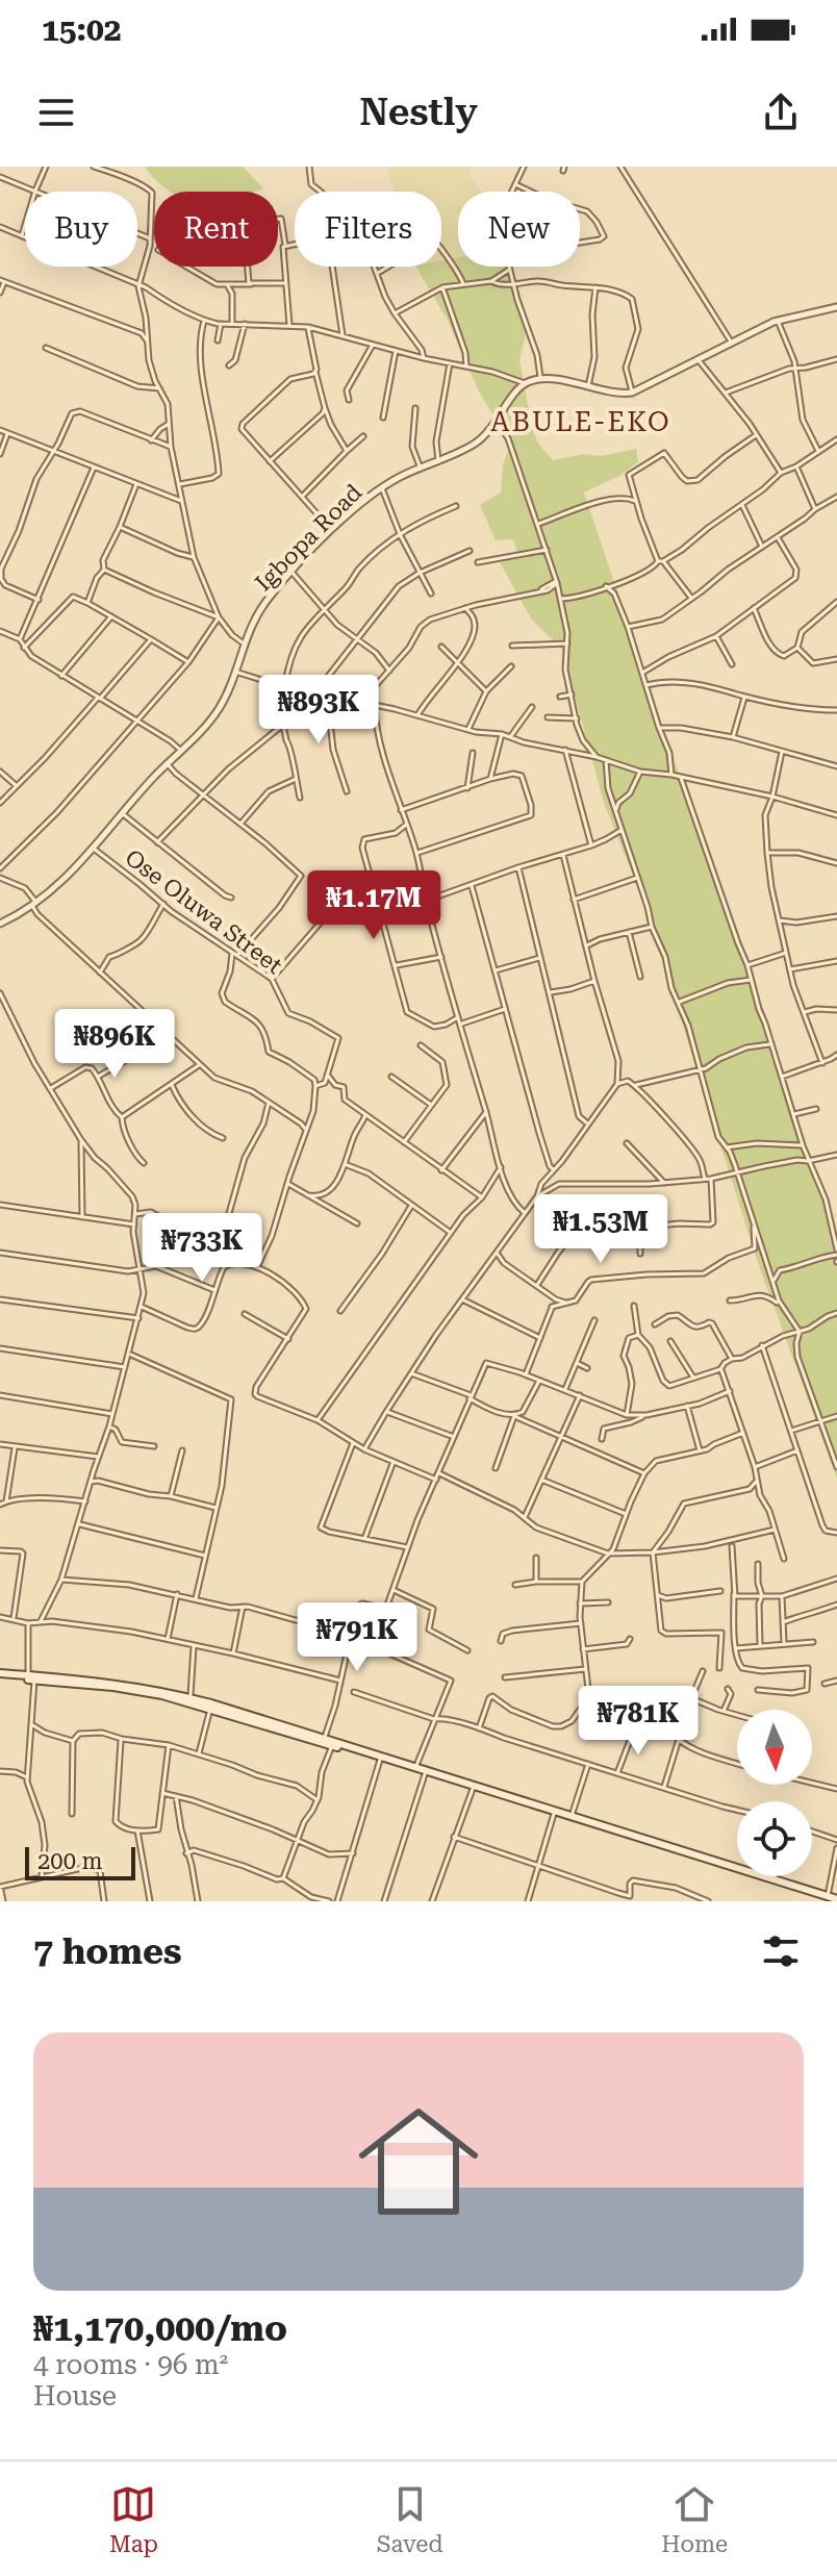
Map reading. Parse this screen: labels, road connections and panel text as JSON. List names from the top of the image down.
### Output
{
  "streets": {
    "street": ["Igbopa Road", "Ose Oluwa Street"]
  },
  "crossings": [
    ["Igbopa Road", "Ose Oluwa Street"]
  ],
  "districts": ["ABULE-EKO"],
  "scale_bar": "200 m",
  "north": "bottom",
  "page": {
    "status": "15:02",
    "header": "Nestly",
    "chip": [
      "Buy",
      "Rent",
      "Filters",
      "New"
    ],
    "price": [
      "₦893K",
      "₦1.17M",
      "₦896K",
      "₦1.53M",
      "₦733K",
      "₦791K",
      "₦781K"
    ],
    "scale": "200 m",
    "heading": "7 homes",
    "list": [
      {
        "name": "₦1,170,000/mo",
        "note": "4 rooms · 96 m² · House"
      }
    ],
    "tabs": ["Map", "Saved", "Home"]
  }
}
